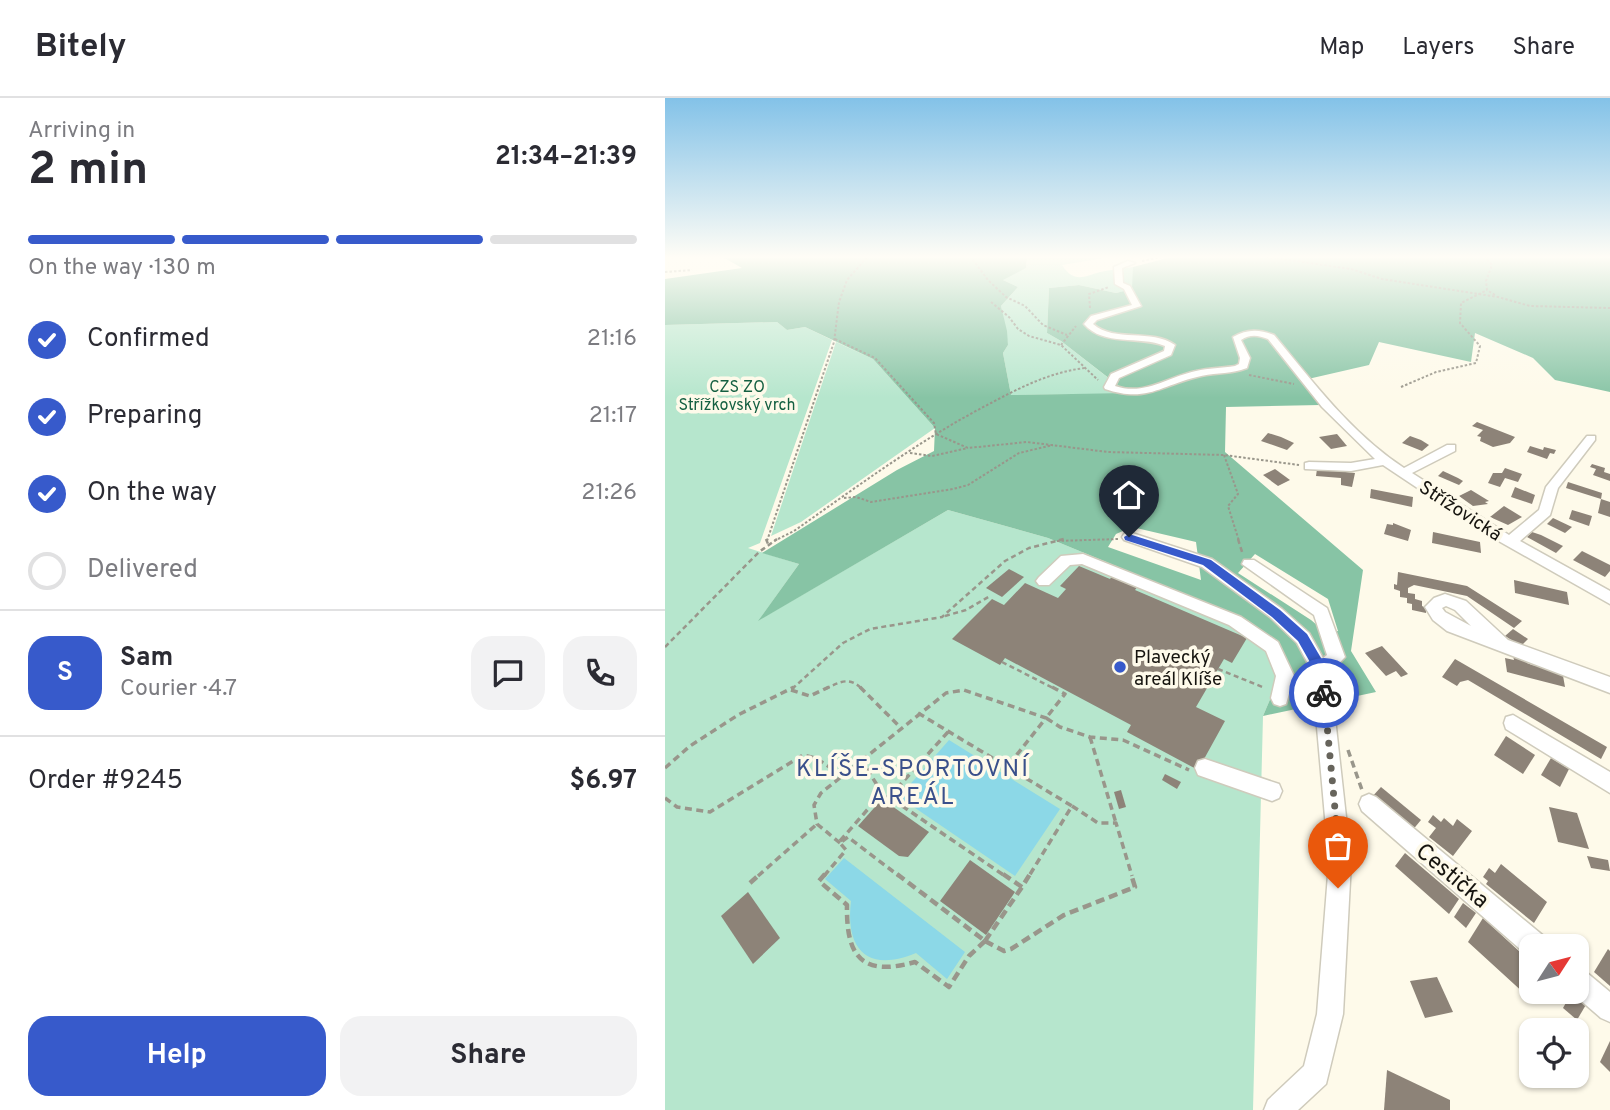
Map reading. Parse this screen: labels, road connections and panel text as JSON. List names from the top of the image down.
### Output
{
  "streets": {
    "street": ["Střížovická", "Cestička"]
  },
  "districts": ["KLÍŠE-SPORTOVNÍ AREÁL"],
  "parks": ["CZS ZO Střížkovský vrch"],
  "places": ["Plavecký areál Klíše"],
  "north": "top right",
  "page": {
    "header": "Bitely",
    "nav": ["Map", "Layers", "Share"],
    "heading": ["2 min", "Arriving in", "21:34–21:39"],
    "panel": [
      "Sam",
      "Courier · 4.7",
      "Order #9245",
      "$6.97"
    ],
    "bar": "On the way · 130 m",
    "list": [
      ["Confirmed", "21:16"],
      ["Preparing", "21:17"],
      ["On the way", "21:26"],
      "Delivered"
    ],
    "round": "S",
    "buttons": ["Help", "Share"]
  }
}
